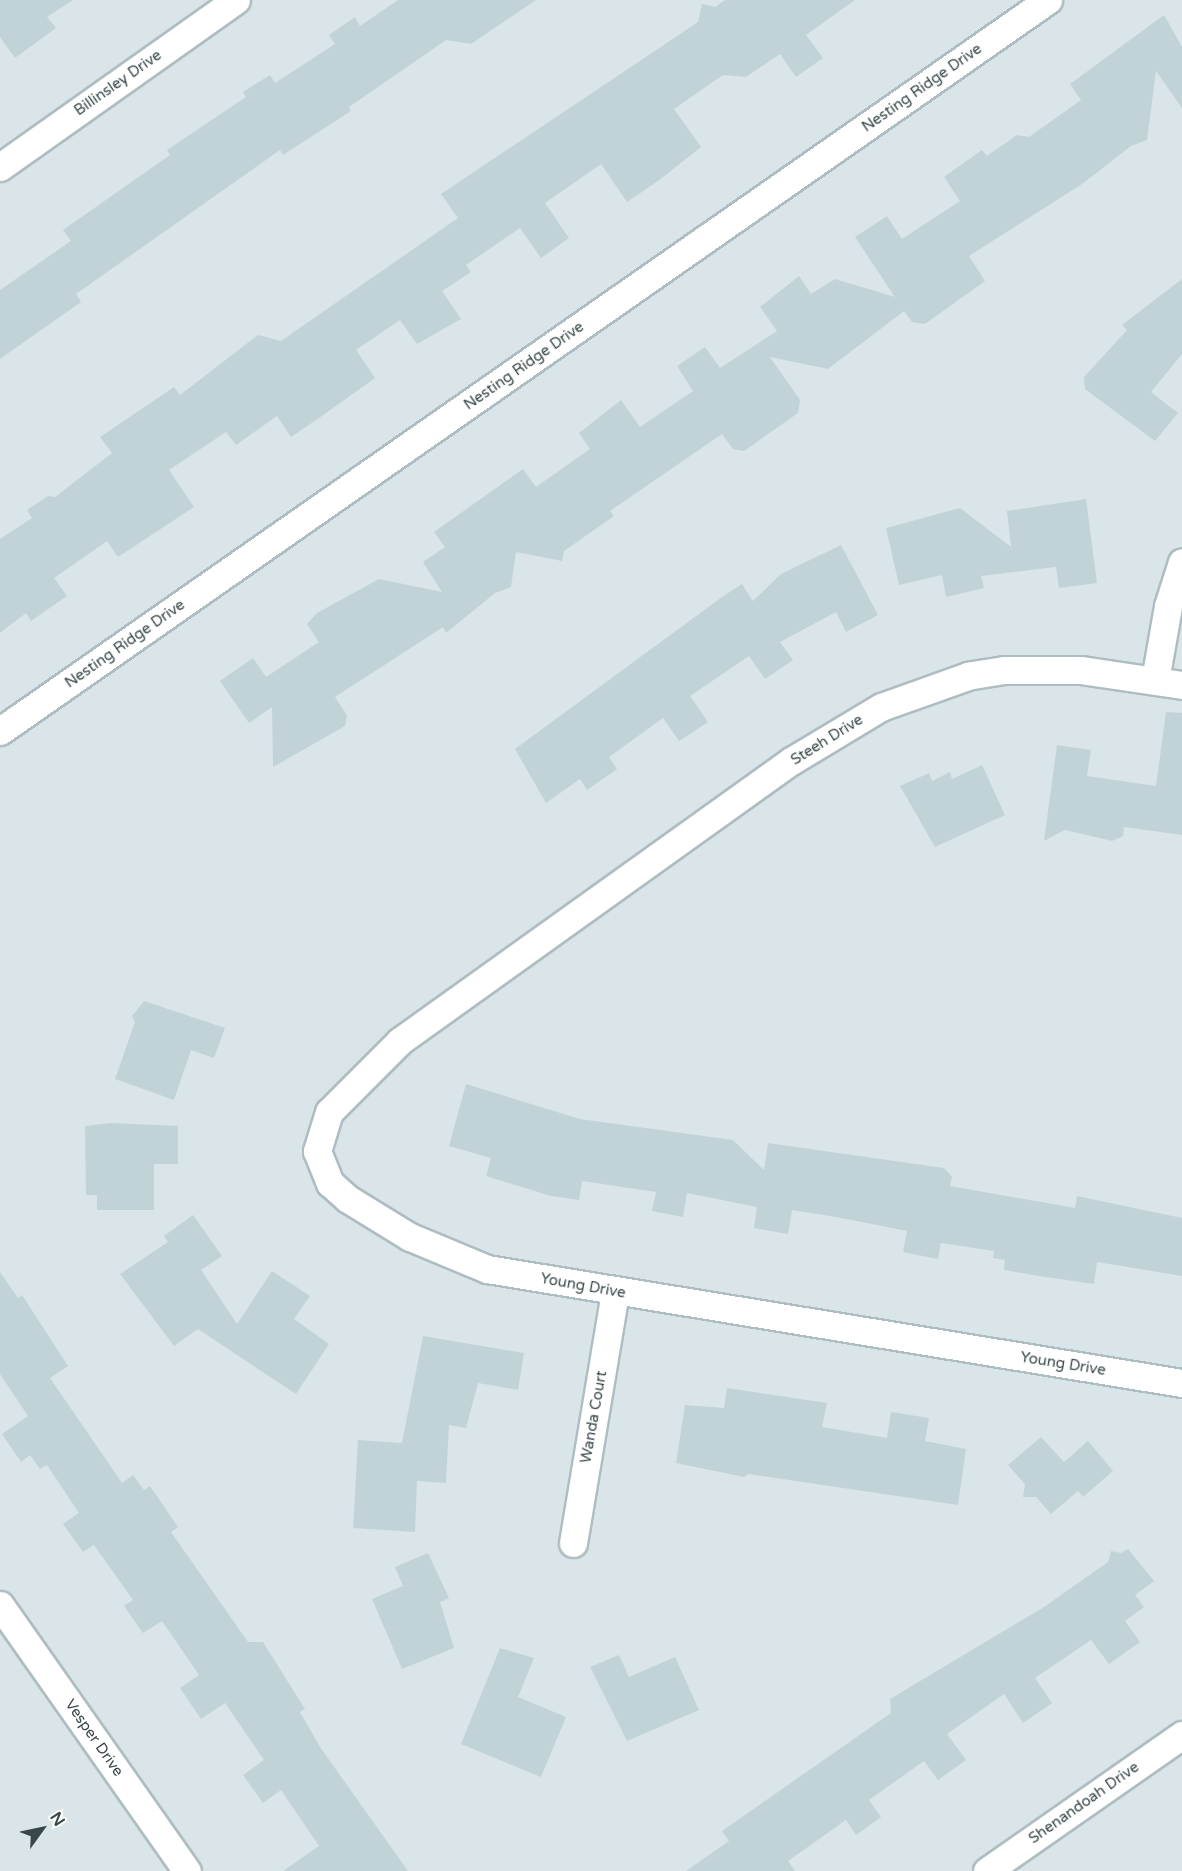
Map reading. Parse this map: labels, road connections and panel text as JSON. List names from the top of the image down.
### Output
{
  "streets": {
    "street": [
      "Billinsley Drive",
      "Nesting Ridge Drive",
      "Steeh Drive",
      "Young Drive",
      "Wanda Court",
      "Vesper Drive",
      "Shenandoah Drive"
    ]
  },
  "crossings": [
    ["Steeh Drive", "Young Drive"],
    ["Young Drive", "Wanda Court"]
  ],
  "north": "top right"
}
